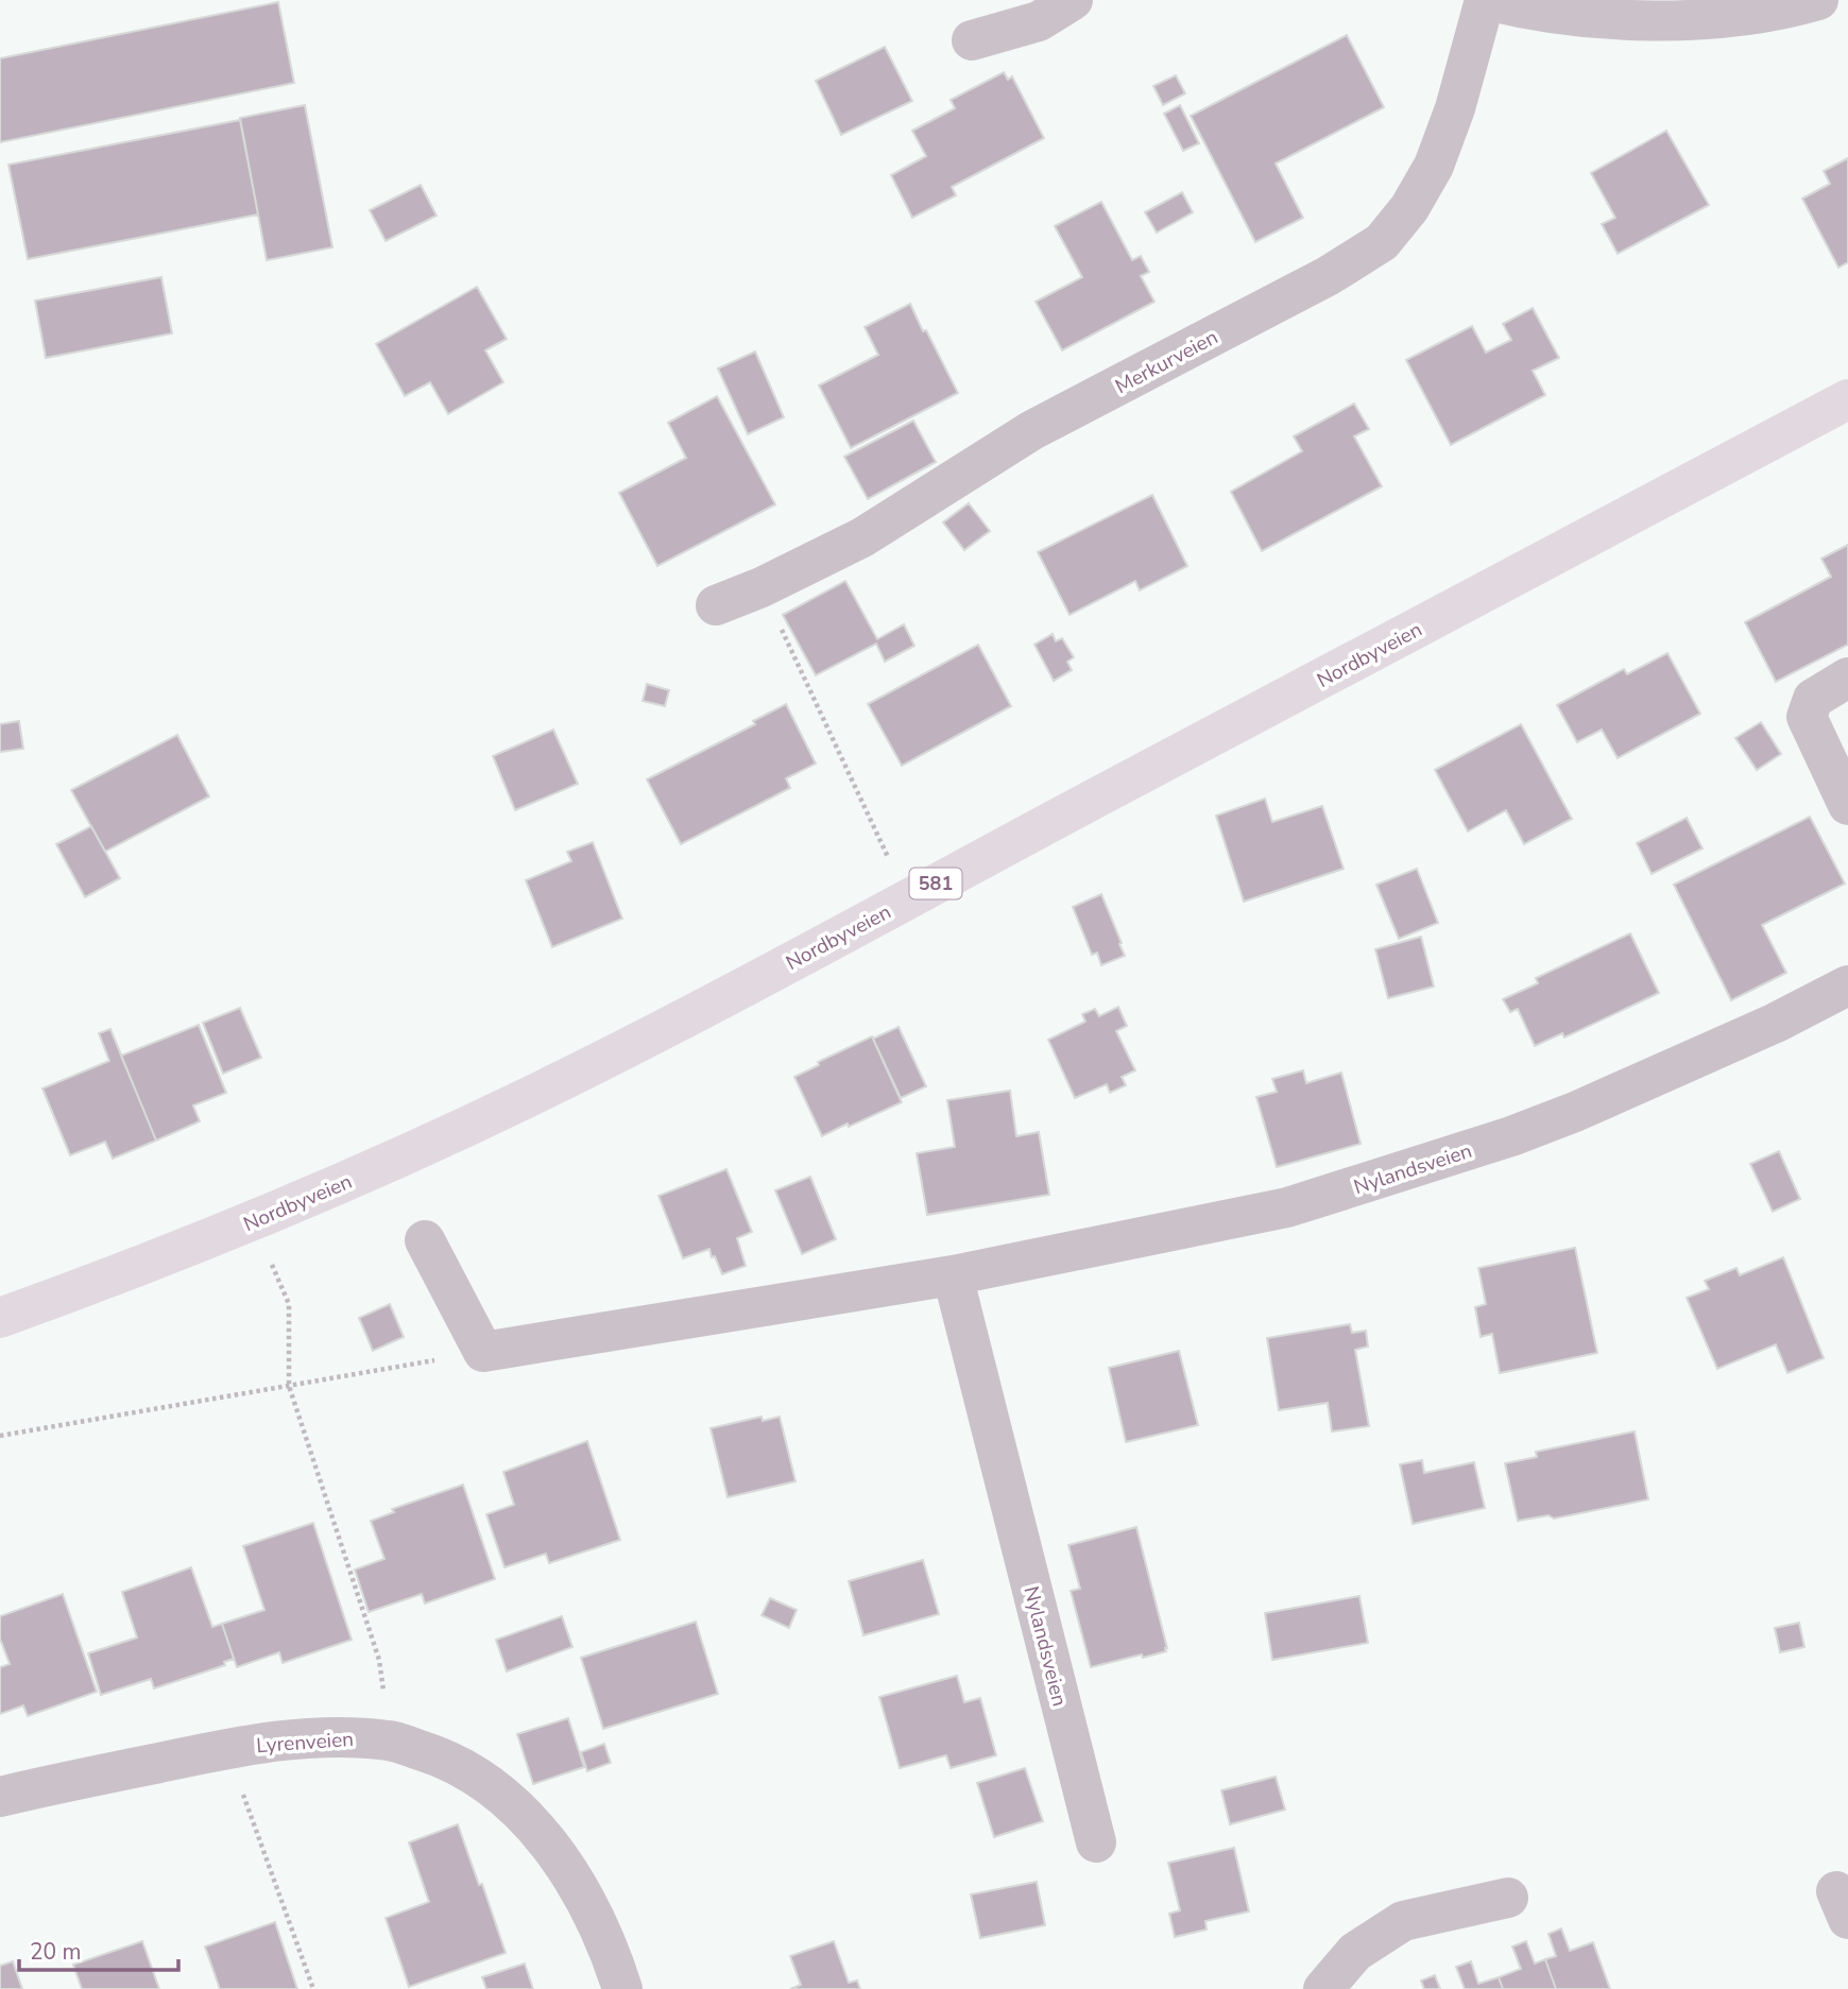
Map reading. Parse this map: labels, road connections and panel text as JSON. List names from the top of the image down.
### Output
{
  "streets": {
    "main road": ["Nordbyveien", "581"],
    "street": ["Merkurveien", "Nylandsveien", "Lyrenveien"]
  },
  "scale_bar": "20 m"
}
